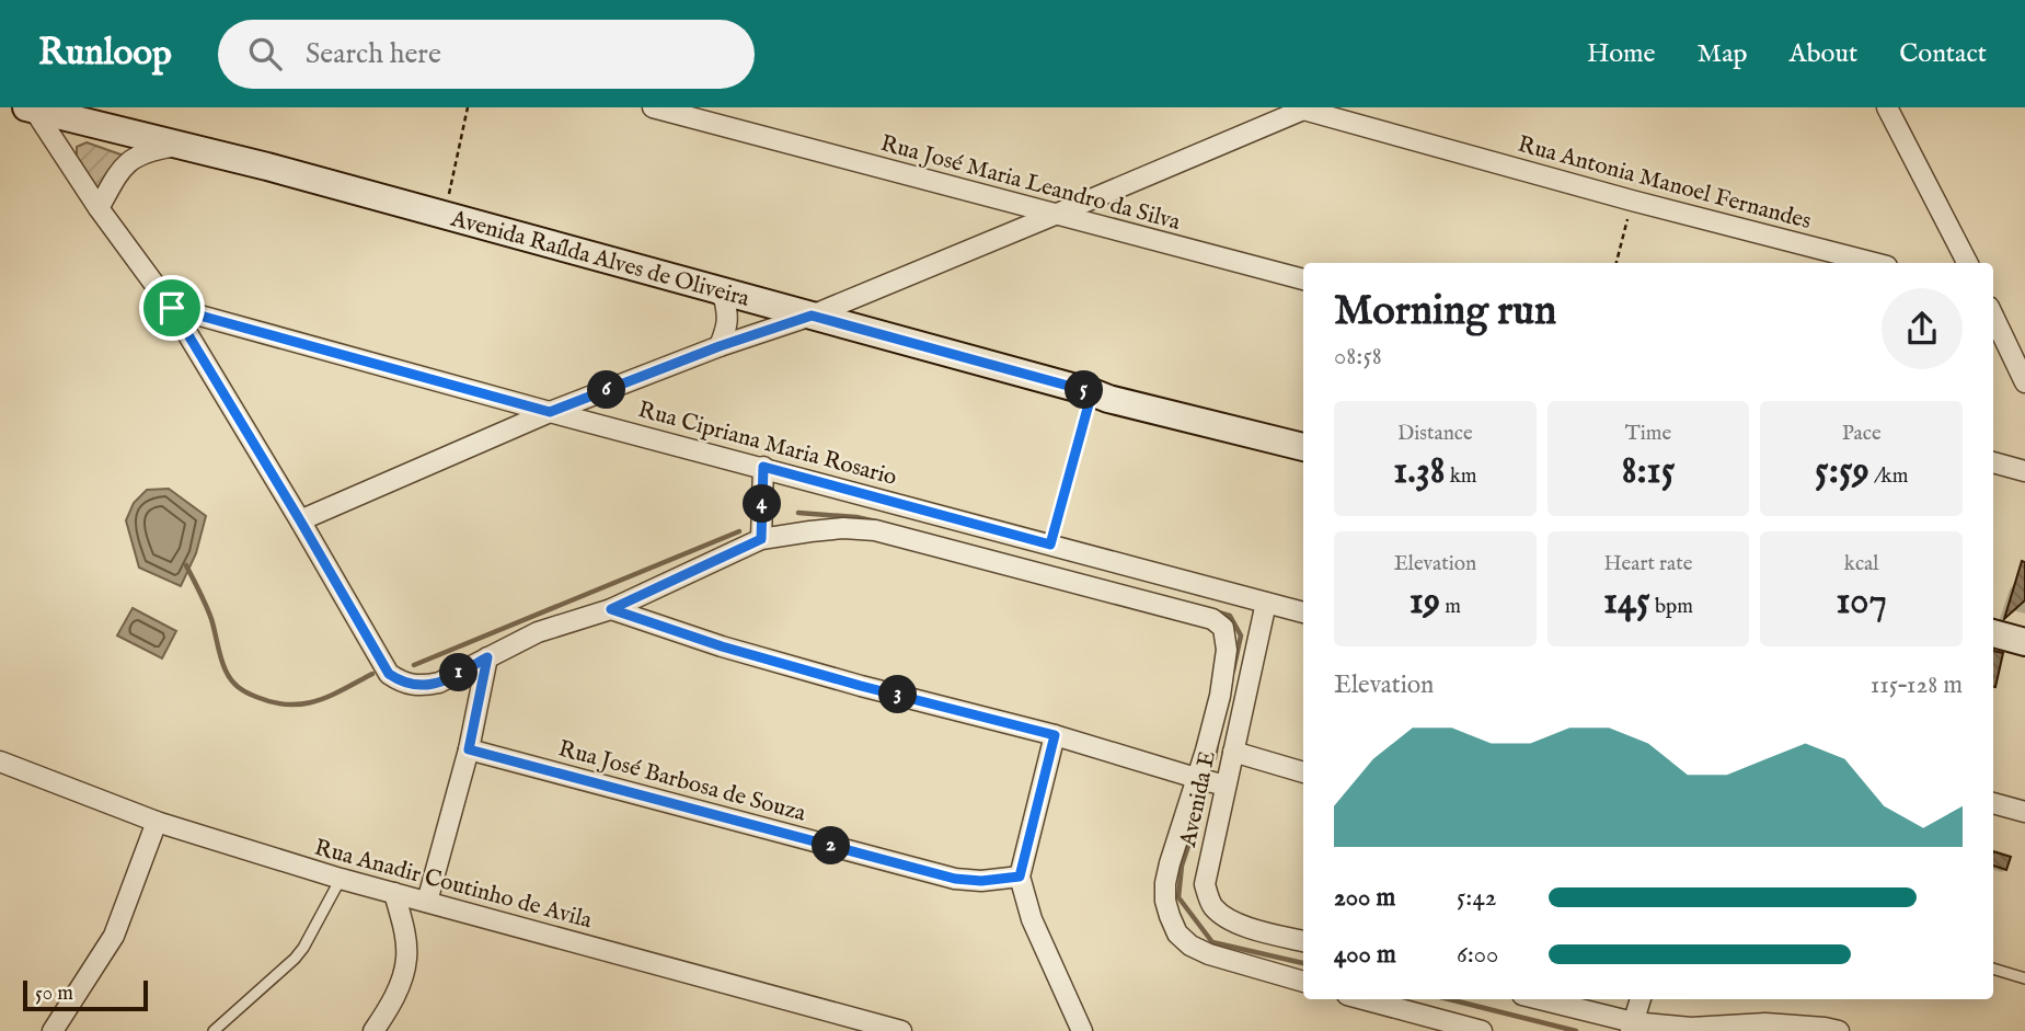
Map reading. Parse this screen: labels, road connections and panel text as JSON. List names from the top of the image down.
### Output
{
  "streets": {
    "street": [
      "Rua José Maria Leandro da Silva",
      "Rua Antonia Manoel Fernandes",
      "Avenida Raílda Alves de Oliveira",
      "Rua Cipriana Maria Rosario",
      "Rua José Barbosa de Souza",
      "Avenida E",
      "Rua Anadir Coutinho de Avila"
    ]
  },
  "crossings": [
    ["Rua Cipriana Maria Rosario", "Avenida E"]
  ],
  "scale_bar": "50 m",
  "page": {
    "header": "Runloop",
    "search": "Search here",
    "nav": [
      "Home",
      "Map",
      "About",
      "Contact"
    ],
    "heading": ["Morning run", "08:58"],
    "pins": [
      "5",
      "6",
      "4",
      "1",
      "3",
      "2"
    ],
    "stats": [
      ["Distance", "1.38 km"],
      ["Time", "8:15"],
      ["Pace", "5:59 /km"],
      ["Elevation", "19 m"],
      ["Heart rate", "145 bpm"],
      ["kcal", "107"]
    ],
    "chart": ["Elevation", "115–128 m"],
    "list": [
      {
        "name": "200 m",
        "note": "5:42"
      },
      {
        "name": "400 m",
        "note": "6:00"
      }
    ],
    "scale": "50 m"
  }
}
